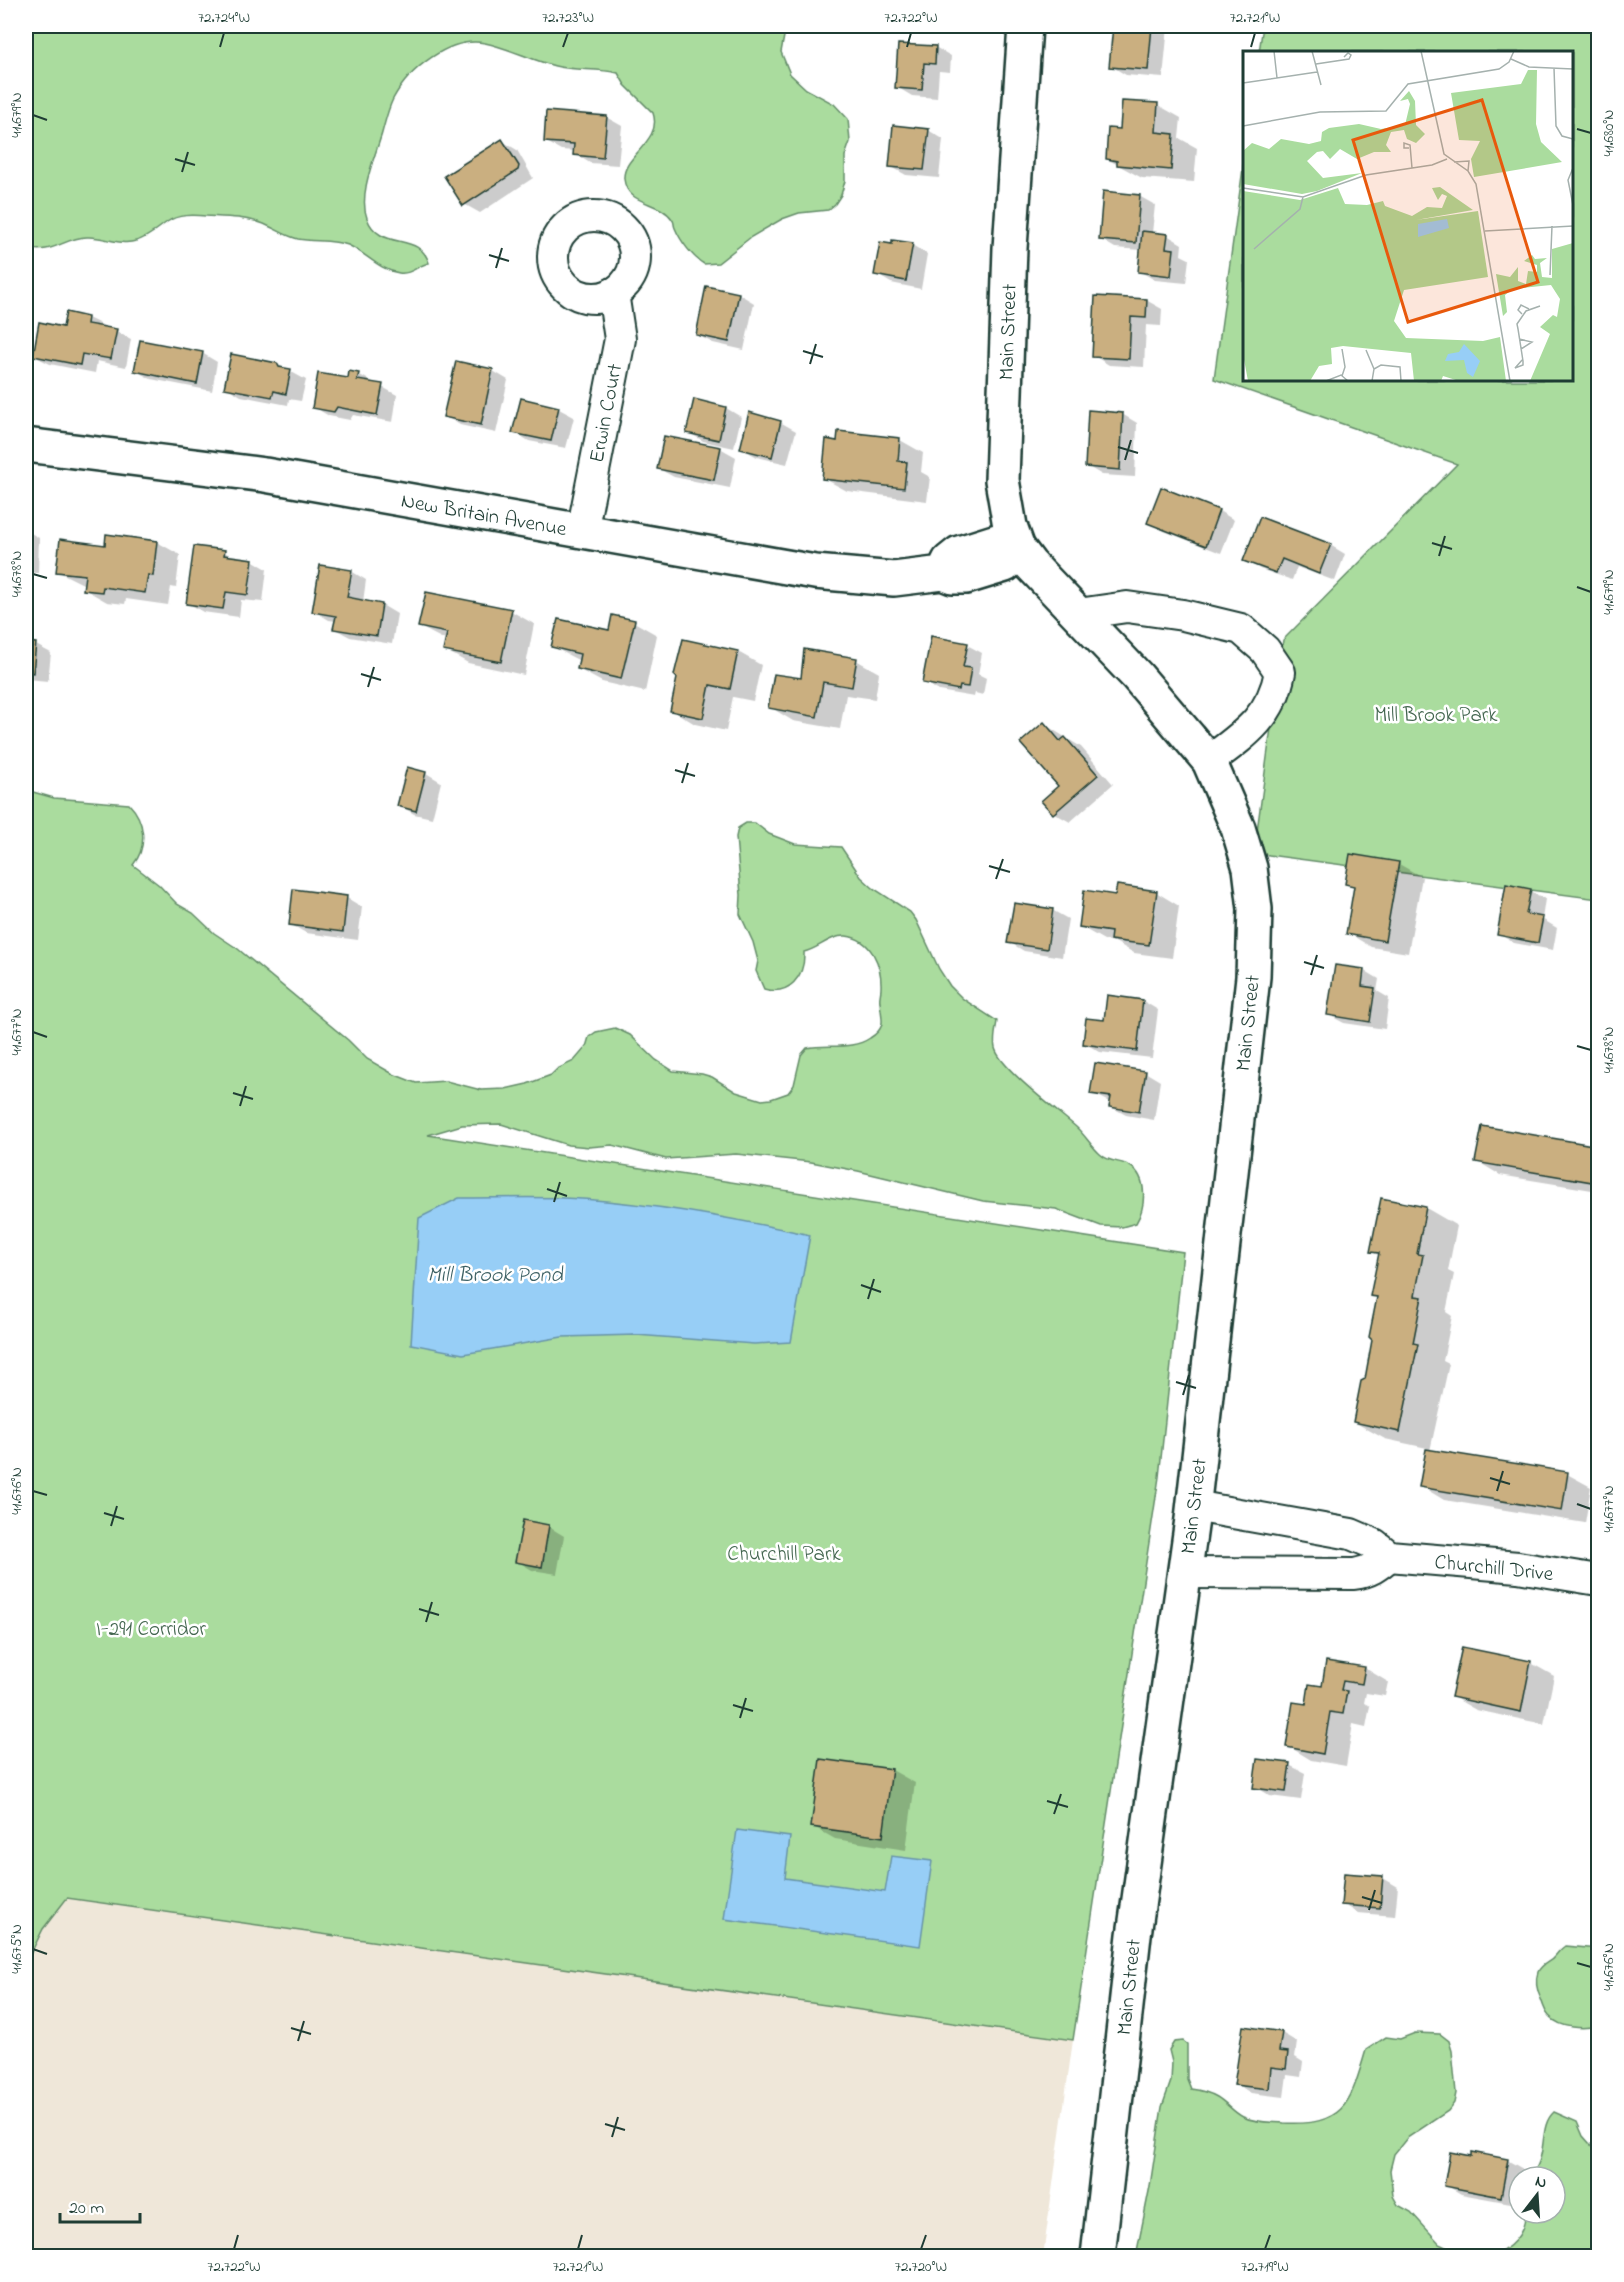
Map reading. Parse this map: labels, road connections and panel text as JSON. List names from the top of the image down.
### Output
{
  "streets": {
    "main road": ["Main Street", "New Britain Avenue"],
    "street": ["Erwin Court", "Churchill Drive"]
  },
  "crossings": [
    ["Main Street", "New Britain Avenue"],
    ["Main Street", "Churchill Drive"],
    ["Erwin Court", "New Britain Avenue"]
  ],
  "water": ["Mill Brook Pond"],
  "parks": ["Mill Brook Park", "Churchill Park", "I-291 Corridor"],
  "scale_bar": "20 m",
  "north": "top",
  "coordinates": [
    "72.724°W",
    "72.723°W",
    "72.722°W",
    "72.721°W",
    "41.679°N",
    "41.680°N",
    "41.678°N",
    "41.677°N",
    "41.676°N",
    "41.675°N",
    "72.720°W",
    "72.719°W"
  ]
}
